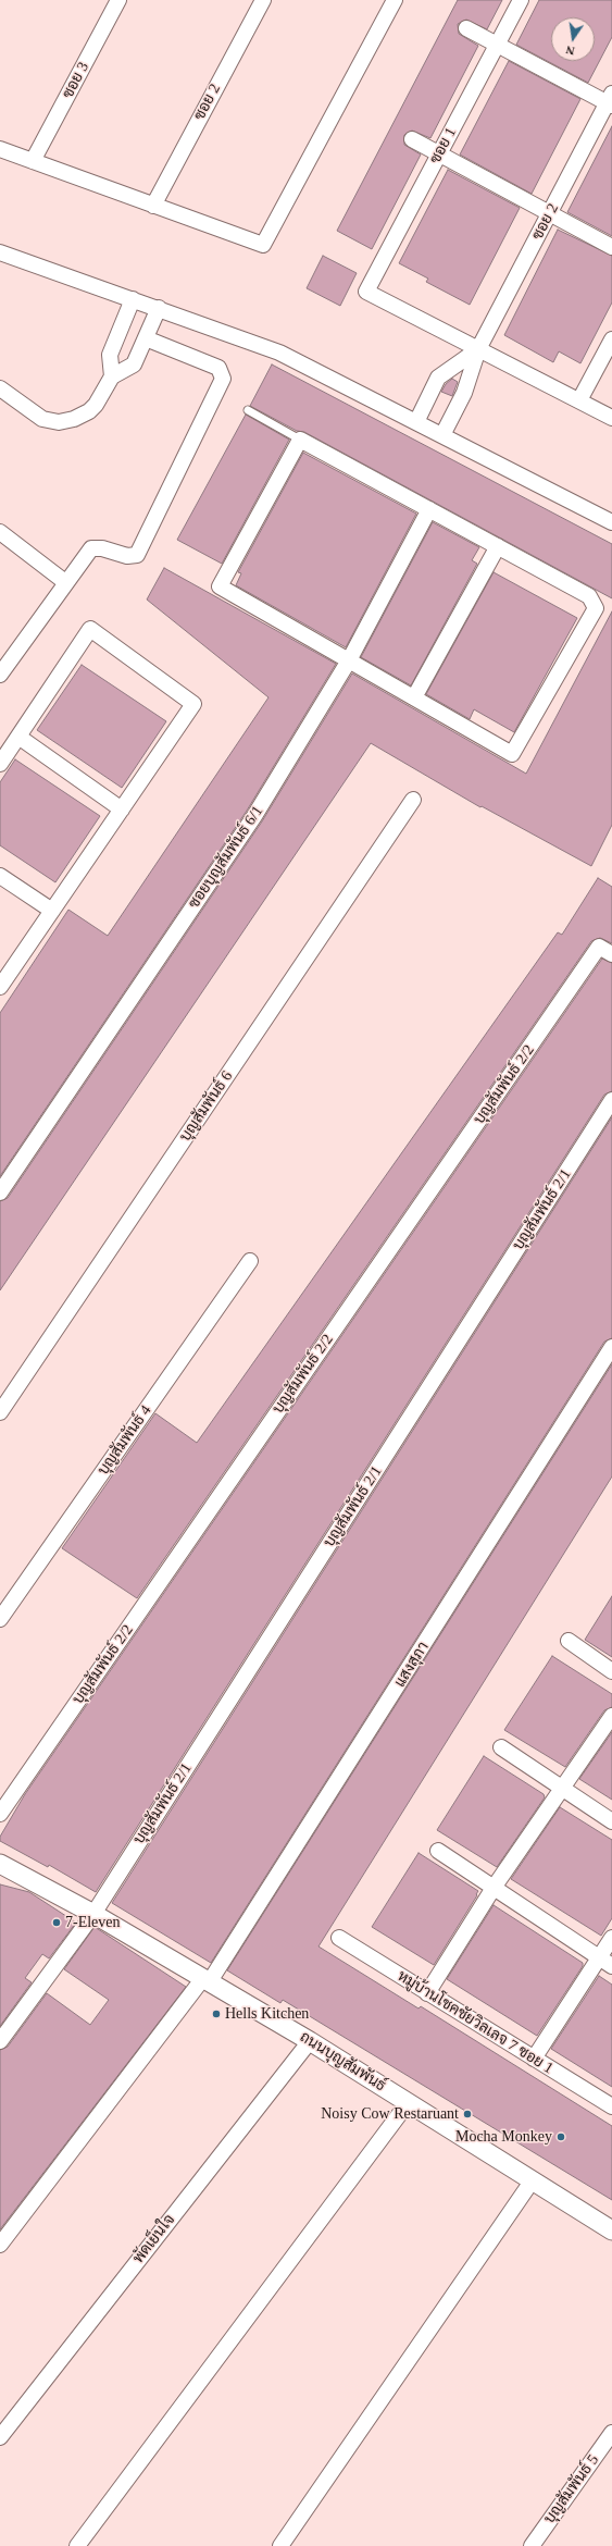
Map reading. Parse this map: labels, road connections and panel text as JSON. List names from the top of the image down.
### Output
{
  "streets": {
    "street": [
      "ซอย 3",
      "ซอย 2",
      "ซอย 1",
      "ซอยบุญสัมพันธ์ 6/1",
      "บุญสัมพันธ์ 2/2",
      "บุญสัมพันธ์ 6",
      "บุญสัมพันธ์ 2/1",
      "บุญสัมพันธ์ 4",
      "แสงสุภา",
      "หมู่บ้านโชคชัยวิลเลจ 7 ซอย 1",
      "ถนนบุญสัมพันธ์",
      "พัดเย็นใจ",
      "บุญสัมพันธ์ 5"
    ]
  },
  "crossings": [
    ["ซอย 2", "ซอย 1"],
    ["บุญสัมพันธ์ 2/1", "ถนนบุญสัมพันธ์"],
    ["แสงสุภา", "ถนนบุญสัมพันธ์"],
    ["ถนนบุญสัมพันธ์", "พัดเย็นใจ"]
  ],
  "places": [
    "7-Eleven",
    "Hells Kitchen",
    "Noisy Cow Restaruant",
    "Mocha Monkey"
  ],
  "north": "bottom"
}
